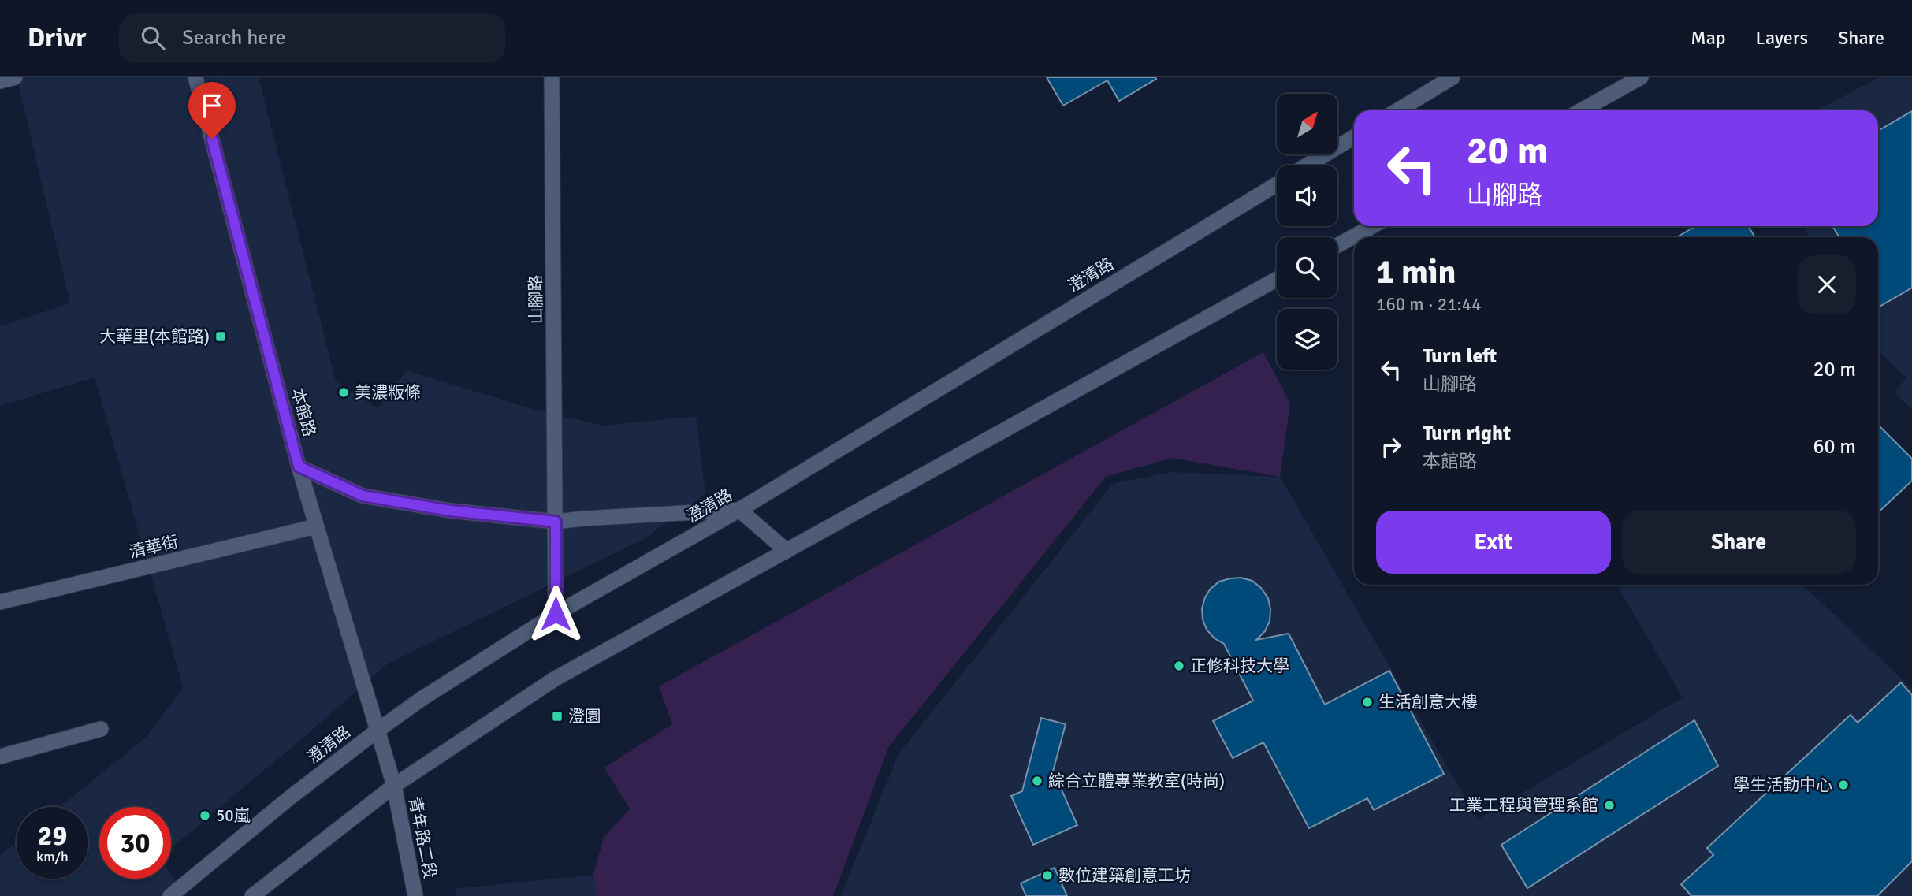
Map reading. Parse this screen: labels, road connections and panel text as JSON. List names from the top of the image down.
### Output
{
  "streets": {
    "main road": [
      "澄清路",
      "山腳路",
      "本館路",
      "清華街",
      "青年路二段"
    ]
  },
  "crossings": [
    ["澄清路", "山腳路"],
    ["澄清路", "本館路"],
    ["本館路", "清華街"],
    ["本館路", "青年路二段"]
  ],
  "places": {
    "transit": ["大華里(本館路)", "澄園"],
    "other": [
      "美濃粄條",
      "正修科技大學",
      "生活創意大樓",
      "綜合立體專業教室(時尚)",
      "學生活動中心",
      "工業工程與管理系館",
      "50嵐",
      "數位建築創意工坊"
    ]
  },
  "north": "top right",
  "page": {
    "header": "Drivr",
    "search": "Search here",
    "nav": ["Map", "Layers", "Share"],
    "turn": ["20 m", "山腳路"],
    "heading": ["1 min", "160 m · 21:44"],
    "list": [
      {
        "name": "Turn left",
        "note": "山腳路",
        "value": "20 m"
      },
      {
        "name": "Turn right",
        "note": "本館路",
        "value": "60 m"
      }
    ],
    "buttons": ["Exit", "Share"],
    "speed": "29 km/h",
    "limit": "30"
  }
}
